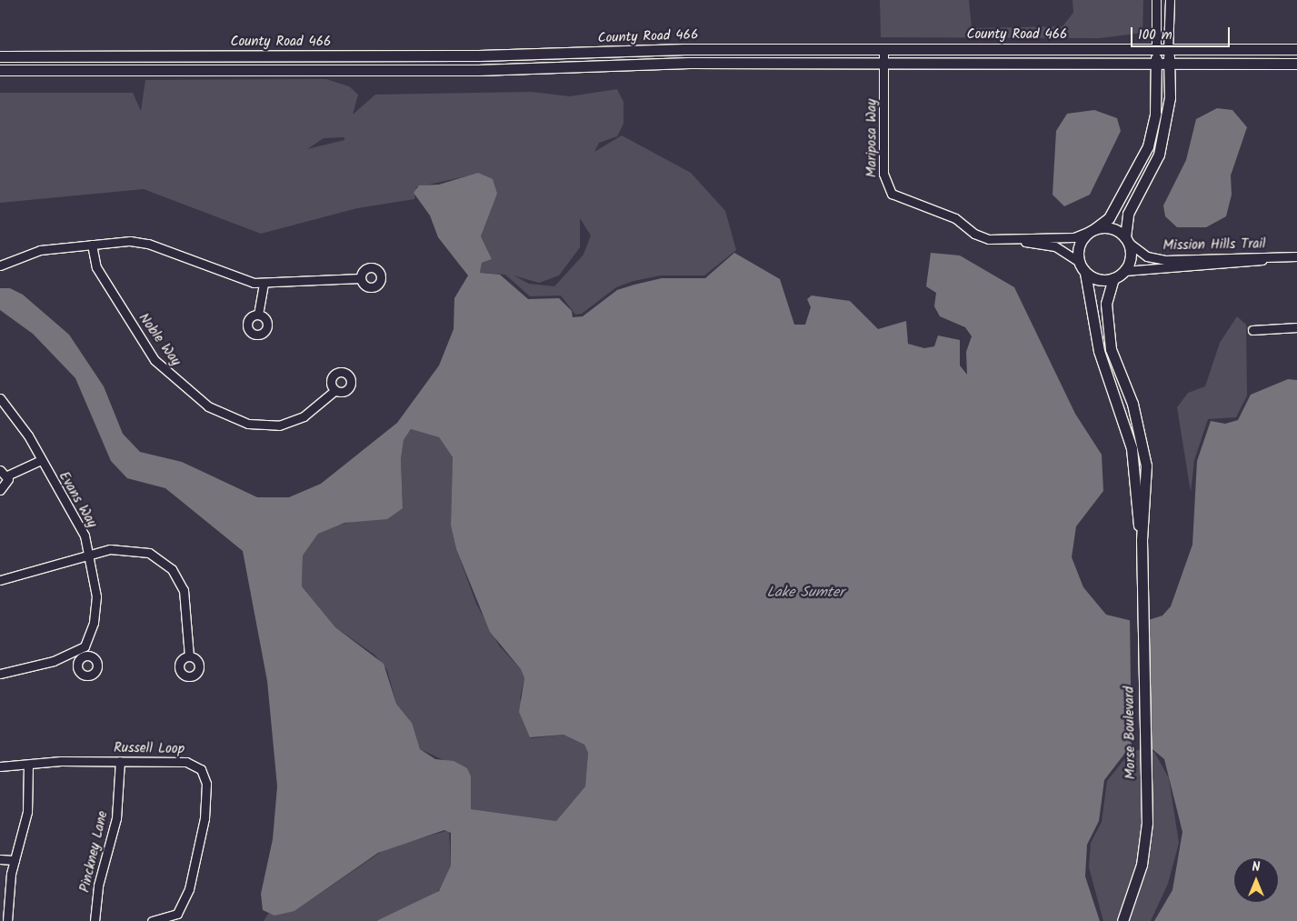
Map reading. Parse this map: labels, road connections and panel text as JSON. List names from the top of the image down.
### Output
{
  "streets": {
    "main road": ["County Road 466", "Morse Boulevard"],
    "street": [
      "Mariposa Way",
      "Mission Hills Trail",
      "Noble Way",
      "Evans Way",
      "Russell Loop",
      "Pinckney Lane"
    ]
  },
  "crossings": [
    ["County Road 466", "Mariposa Way"],
    ["Mariposa Way", "Mission Hills Trail"],
    ["Mariposa Way", "Morse Boulevard"],
    ["Mission Hills Trail", "Morse Boulevard"],
    ["Russell Loop", "Pinckney Lane"]
  ],
  "water": ["Lake Sumter"],
  "scale_bar": "100 m",
  "north": "top"
}
